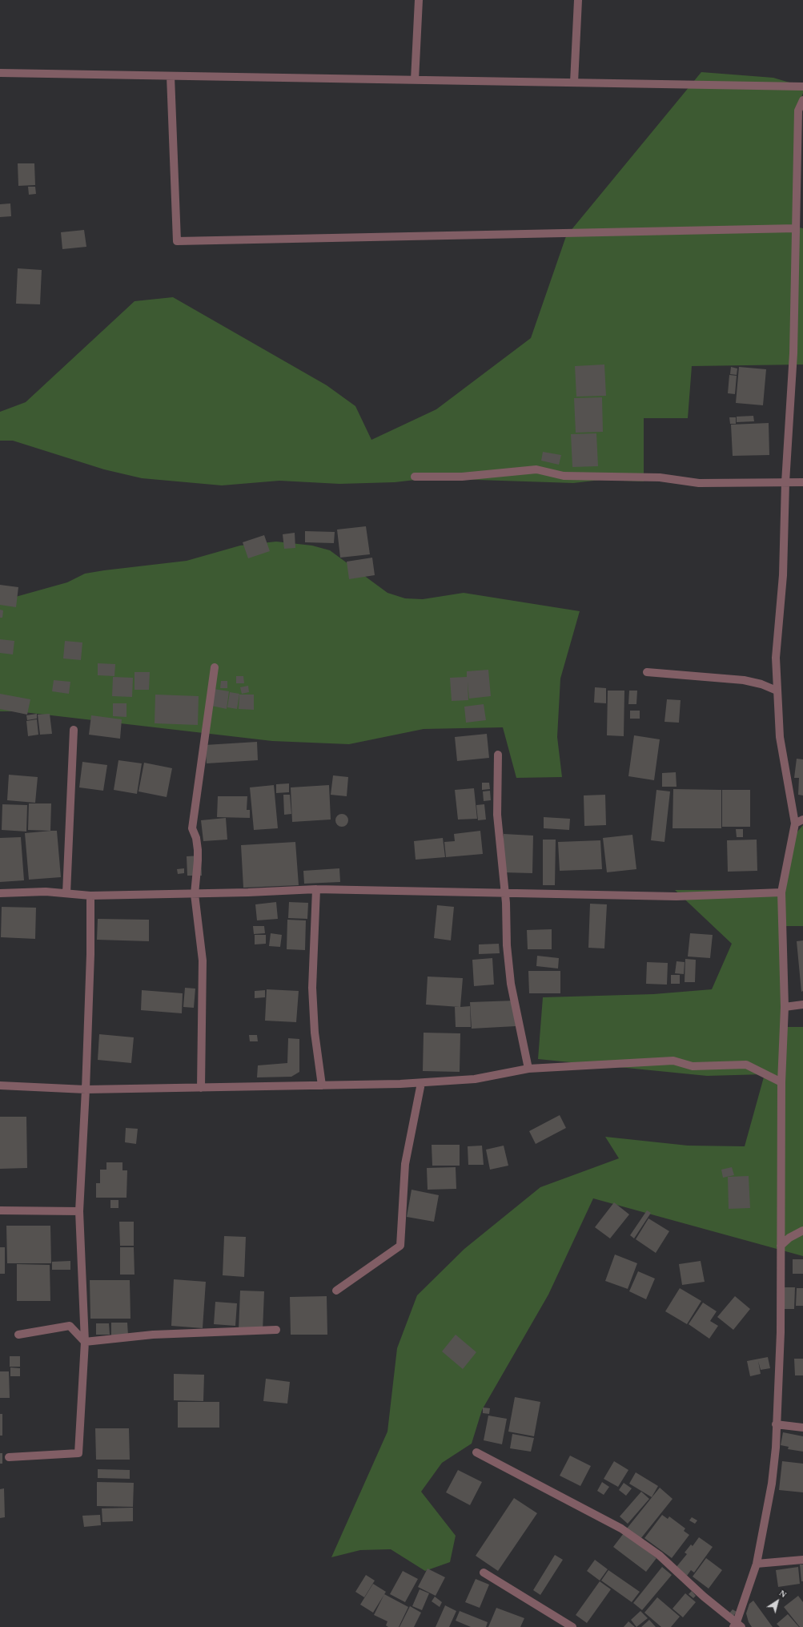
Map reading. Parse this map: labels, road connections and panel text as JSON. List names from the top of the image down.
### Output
{
  "north": "top right"
}
